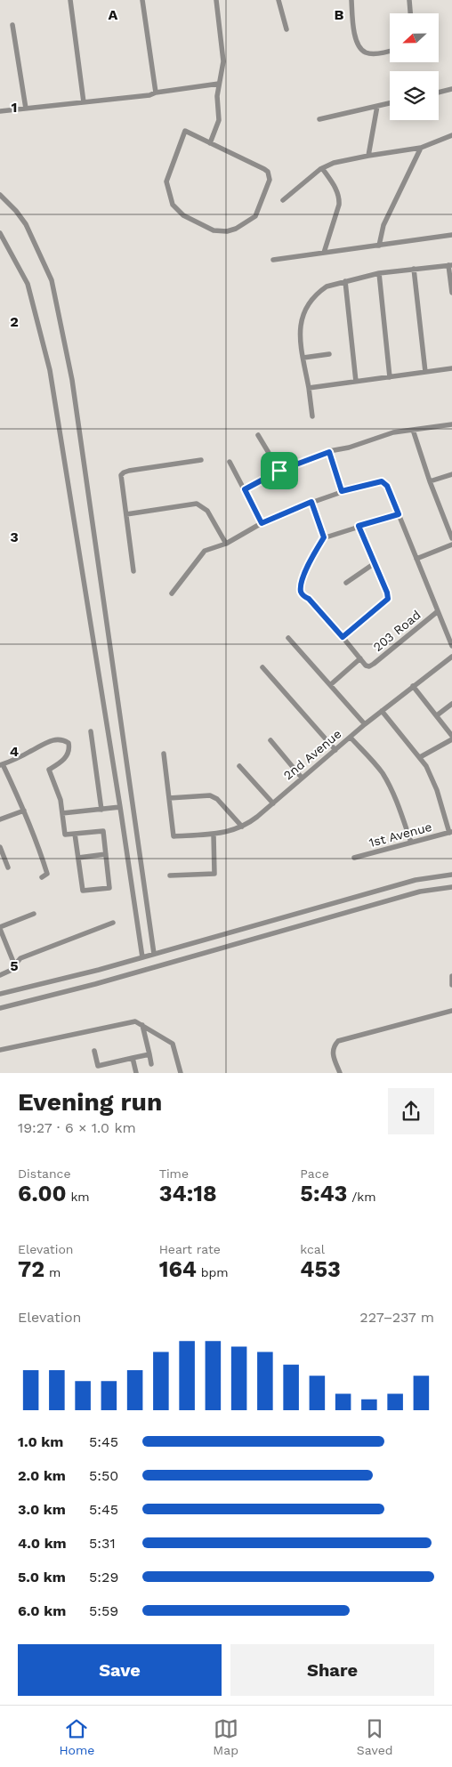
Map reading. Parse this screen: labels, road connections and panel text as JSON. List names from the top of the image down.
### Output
{
  "streets": {
    "street": ["203 Road", "2nd Avenue", "1st Avenue"]
  },
  "north": "left",
  "page": {
    "heading": ["Evening run", "19:27 · 6 × 1.0 km"],
    "stats": [
      ["Distance", "6.00 km"],
      ["Time", "34:18"],
      ["Pace", "5:43 /km"],
      ["Elevation", "72 m"],
      ["Heart rate", "164 bpm"],
      ["kcal", "453"]
    ],
    "chart": ["Elevation", "227–237 m"],
    "list": [
      {
        "name": "1.0 km",
        "note": "5:45"
      },
      {
        "name": "2.0 km",
        "note": "5:50"
      },
      {
        "name": "3.0 km",
        "note": "5:45"
      },
      {
        "name": "4.0 km",
        "note": "5:31"
      },
      {
        "name": "5.0 km",
        "note": "5:29"
      },
      {
        "name": "6.0 km",
        "note": "5:59"
      }
    ],
    "buttons": ["Save", "Share"],
    "tabs": ["Home", "Map", "Saved"]
  },
  "grid": {
    "columns": ["A", "B"],
    "rows": [
      "1",
      "2",
      "3",
      "4",
      "5"
    ]
  }
}
